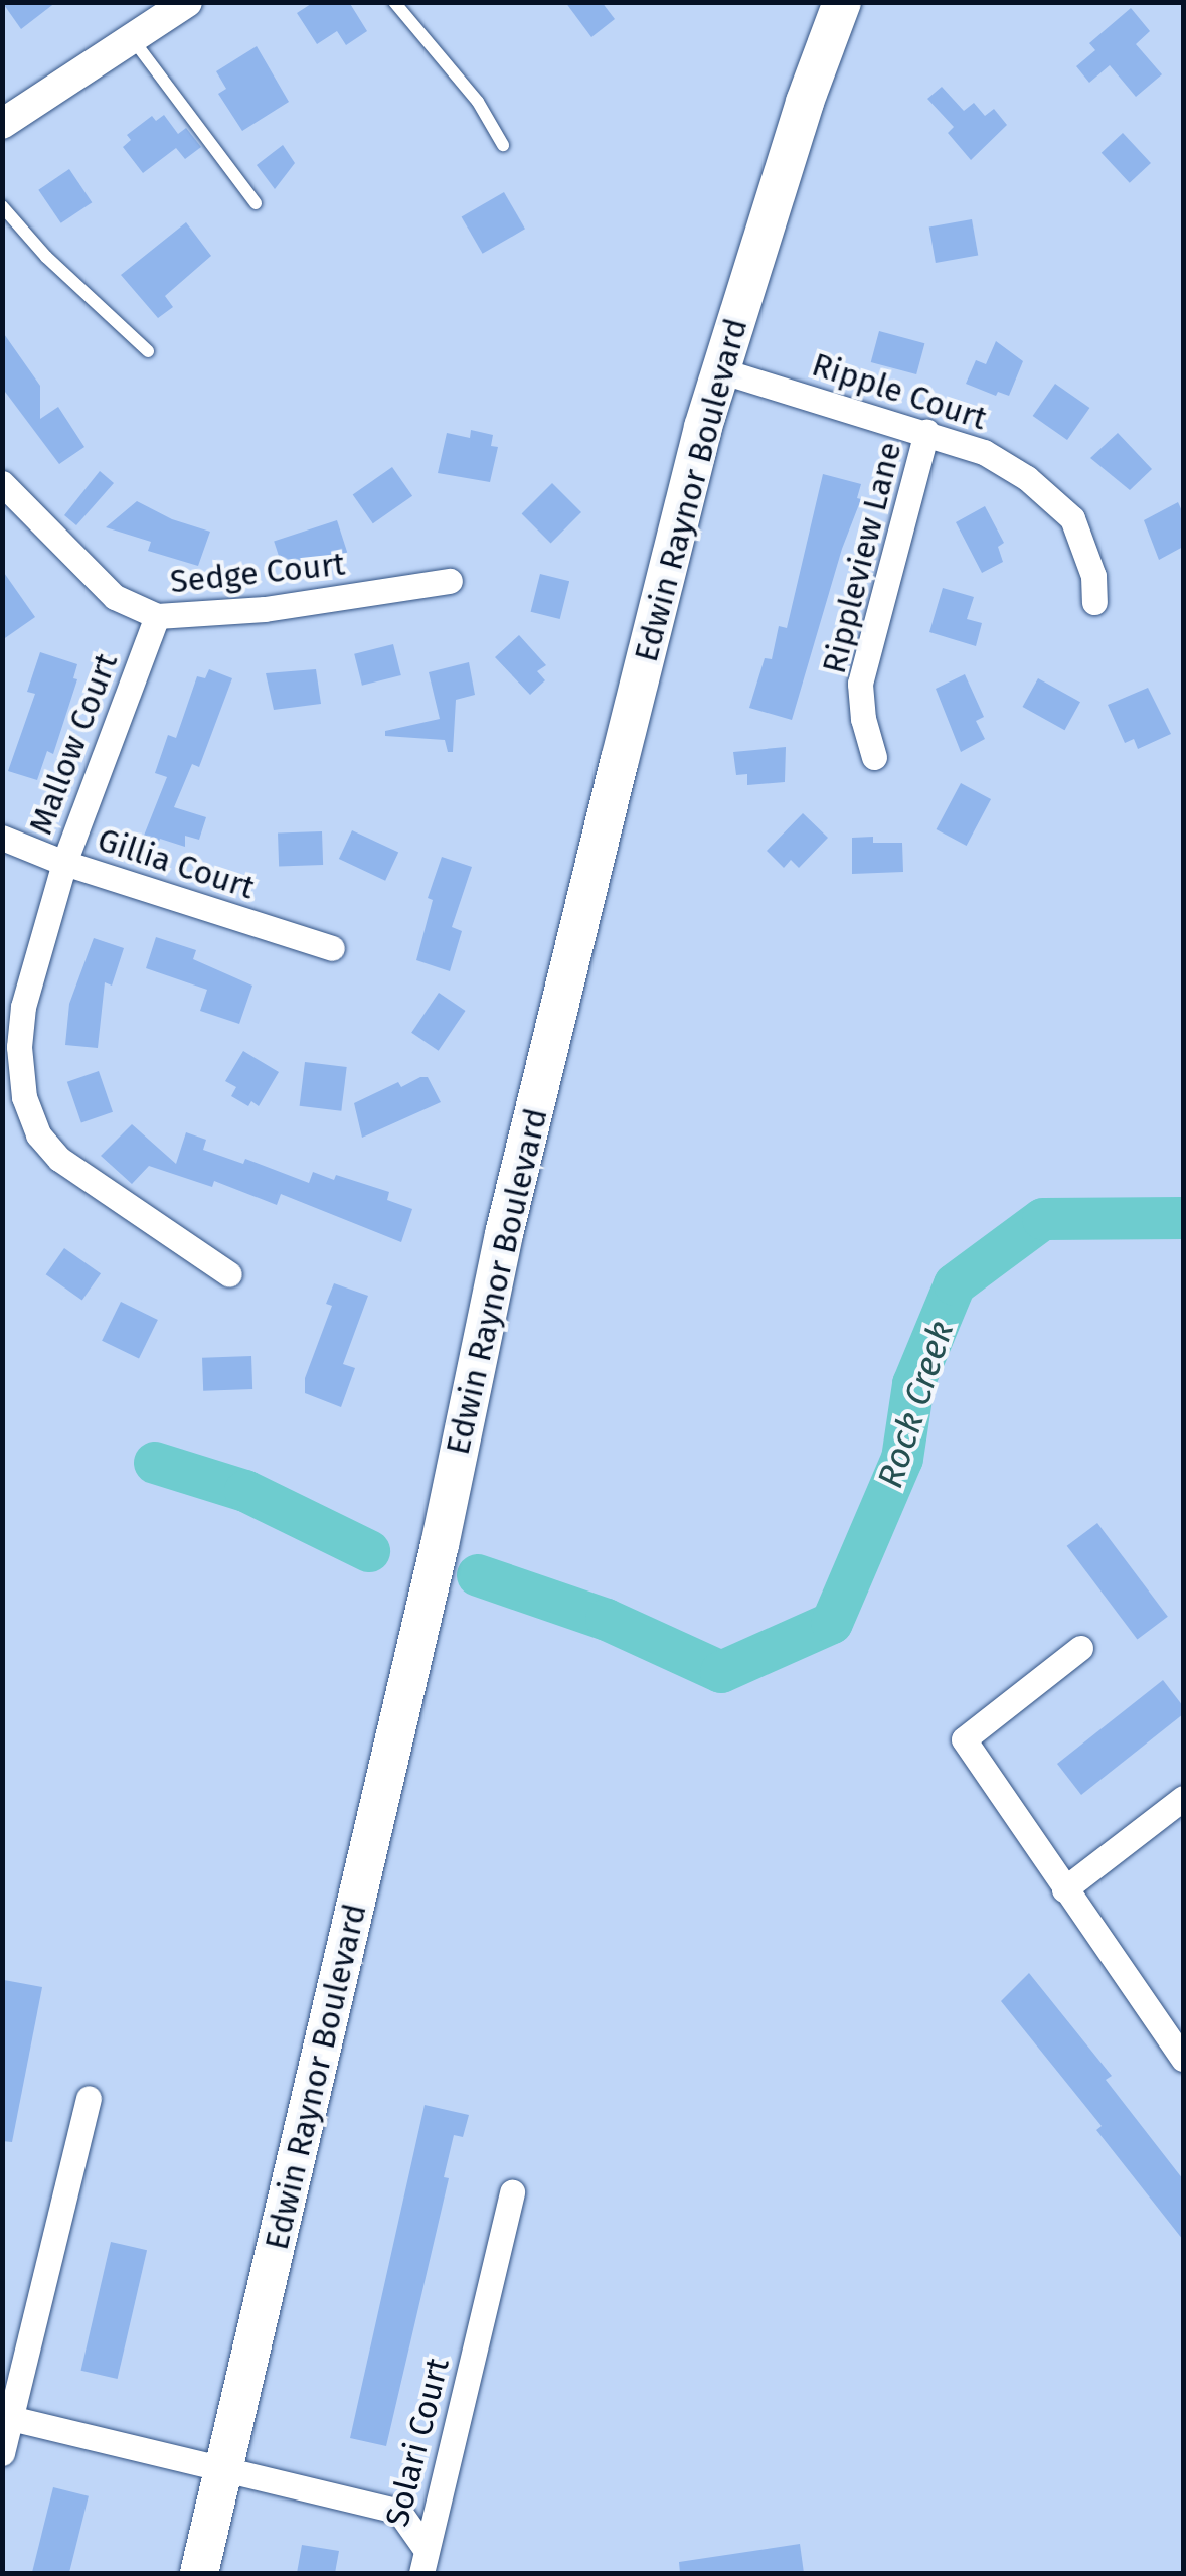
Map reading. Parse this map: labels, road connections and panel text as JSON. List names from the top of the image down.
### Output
{
  "streets": {
    "main road": ["Edwin Raynor Boulevard"],
    "street": [
      "Ripple Court",
      "Rippleview Lane",
      "Sedge Court",
      "Mallow Court",
      "Gillia Court",
      "Solari Court"
    ]
  },
  "crossings": [
    ["Ripple Court", "Edwin Raynor Boulevard"],
    ["Ripple Court", "Rippleview Lane"],
    ["Edwin Raynor Boulevard", "Solari Court"],
    ["Sedge Court", "Mallow Court"],
    ["Mallow Court", "Gillia Court"]
  ],
  "water": ["Rock Creek"]
}
